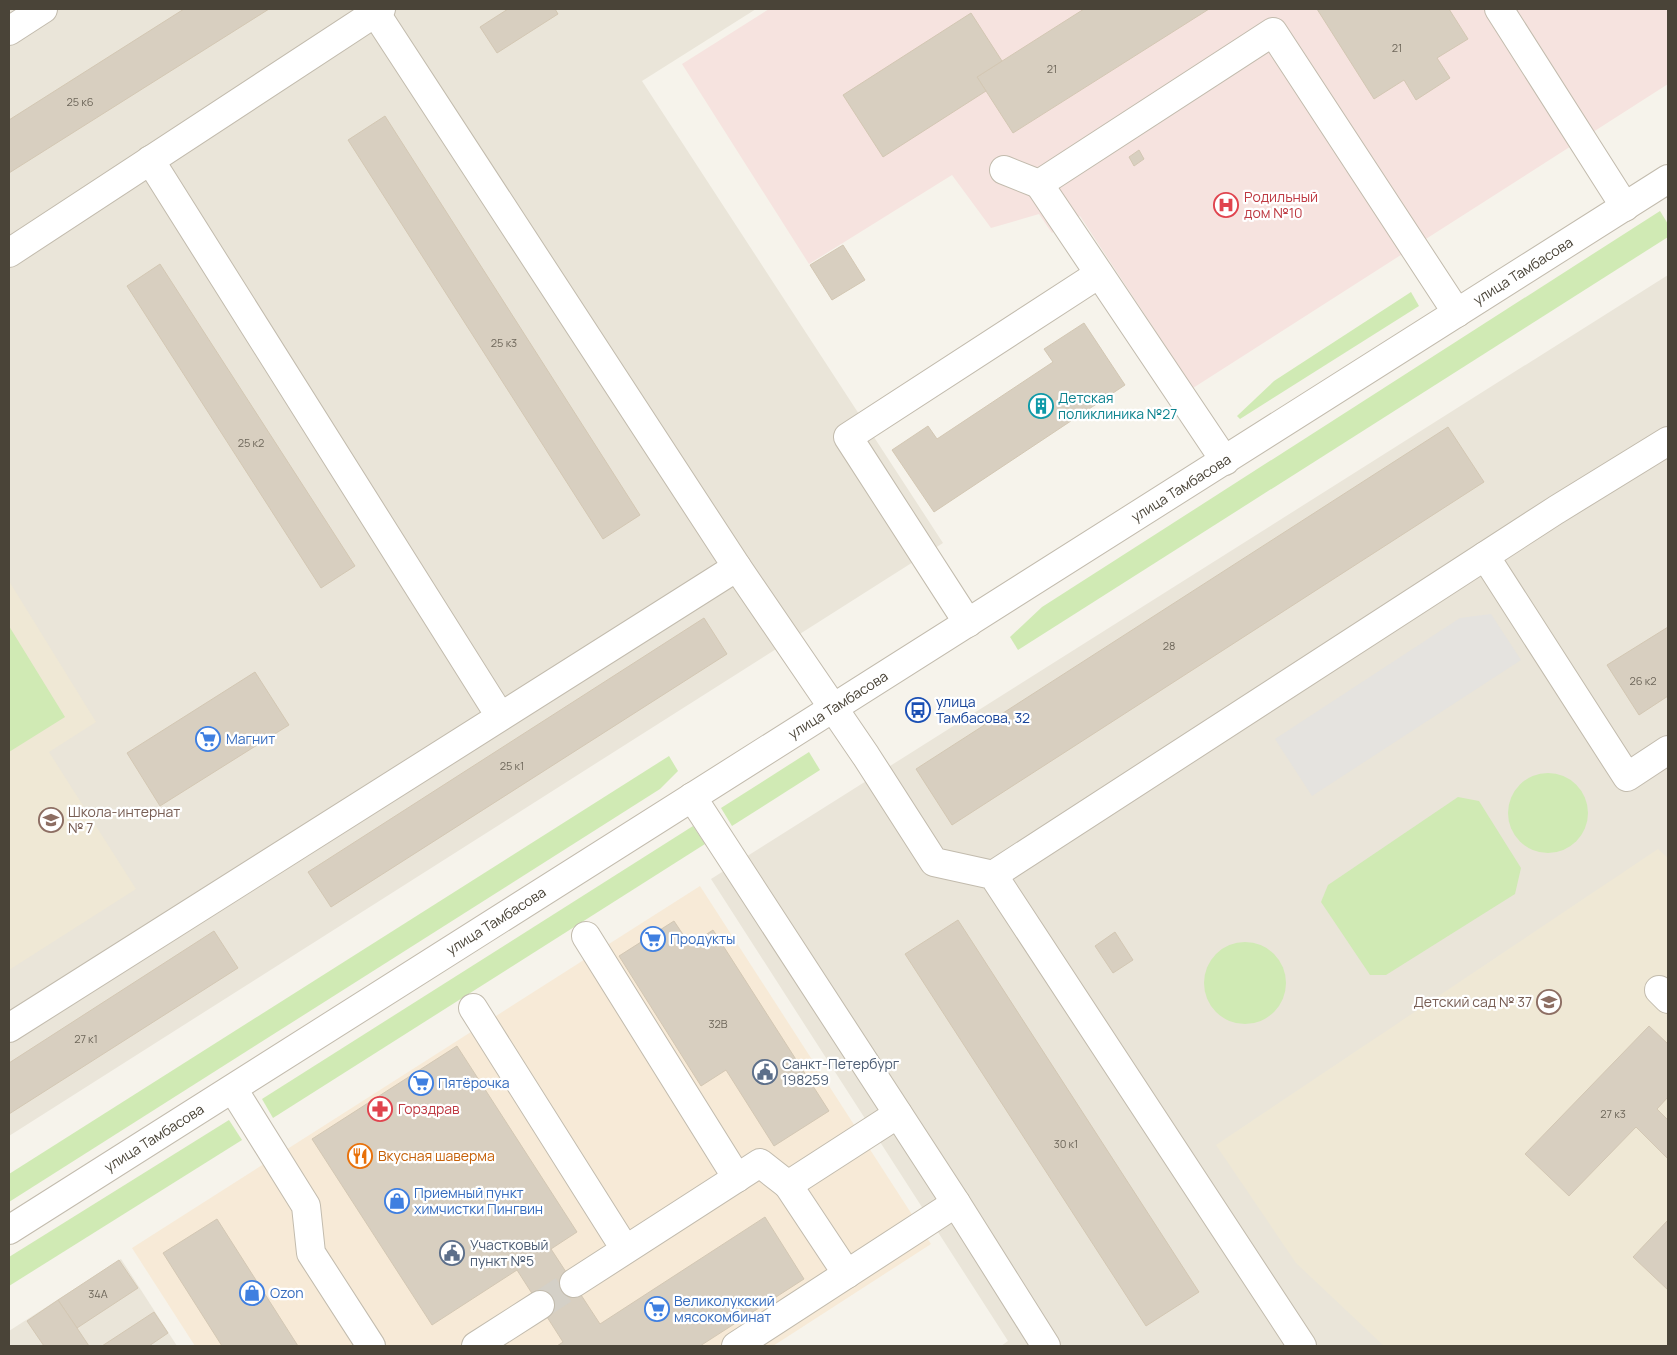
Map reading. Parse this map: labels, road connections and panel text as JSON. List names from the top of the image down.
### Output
{
  "streets": {
    "street": ["улица Тамбасова"]
  },
  "places": {
    "hospital": ["Родильный дом №10"],
    "building": ["Детская поликлиника №27"],
    "bus stop": ["улица Тамбасова, 32"],
    "supermarket": [
      "Магнит",
      "Продукты",
      "Пятёрочка",
      "Великолукский мясокомбинат"
    ],
    "school or university": ["Школа-интернат № 7", "Детский сад № 37"],
    "public building": ["Санкт-Петербург 198259", "Участковый пункт №5"],
    "pharmacy": ["Горздрав"],
    "restaurant": ["Вкусная шаверма"],
    "shop": ["Приемный пункт химчистки Пингвин", "Ozon"]
  },
  "house_numbers": [
    "21",
    "21",
    "25 к6",
    "25 к3",
    "25 к2",
    "28",
    "26 к2",
    "25 к1",
    "32В",
    "27 к1",
    "27 к3",
    "30 к1",
    "34А"
  ]
}
